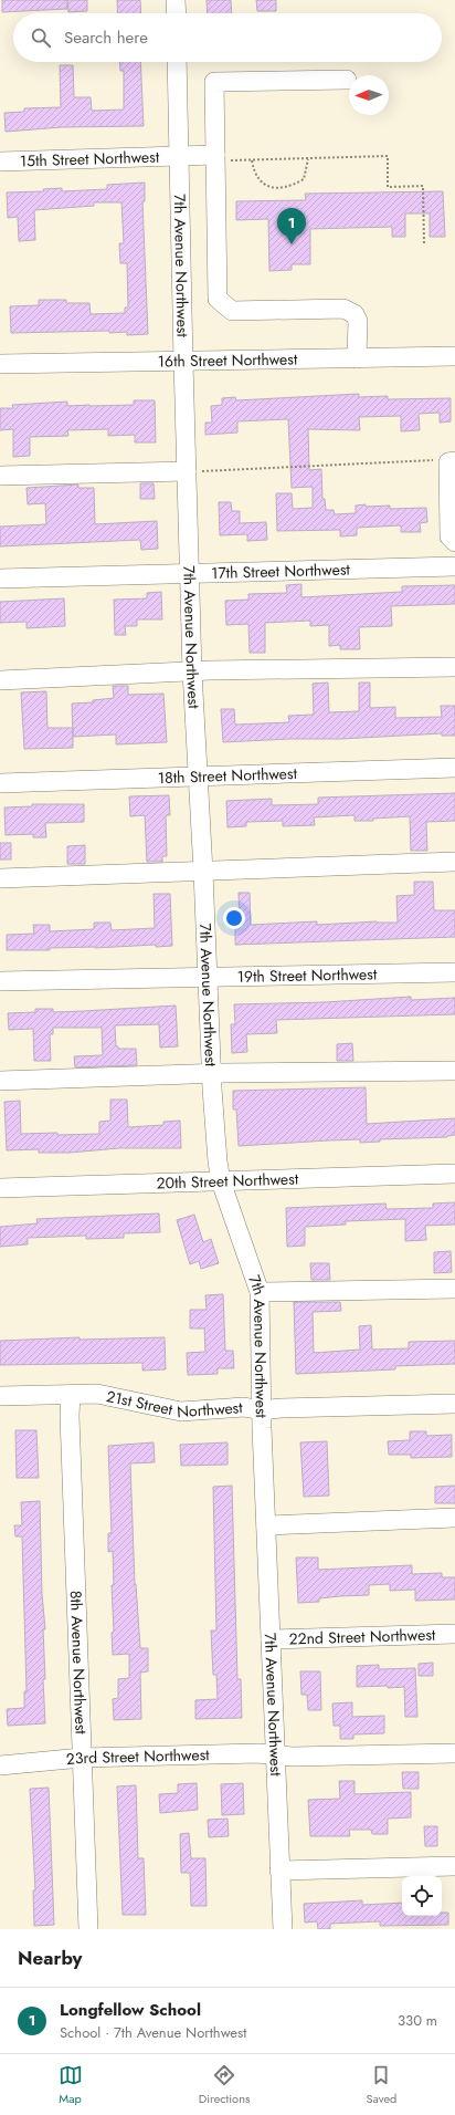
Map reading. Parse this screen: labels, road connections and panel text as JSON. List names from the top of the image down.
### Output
{
  "streets": {
    "street": [
      "15th Street Northwest",
      "7th Avenue Northwest",
      "16th Street Northwest",
      "17th Street Northwest",
      "18th Street Northwest",
      "19th Street Northwest",
      "20th Street Northwest",
      "21st Street Northwest",
      "22nd Street Northwest",
      "8th Avenue Northwest",
      "23rd Street Northwest"
    ]
  },
  "crossings": [
    ["15th Street Northwest", "7th Avenue Northwest"],
    ["7th Avenue Northwest", "16th Street Northwest"],
    ["7th Avenue Northwest", "17th Street Northwest"],
    ["7th Avenue Northwest", "18th Street Northwest"],
    ["7th Avenue Northwest", "19th Street Northwest"],
    ["7th Avenue Northwest", "20th Street Northwest"],
    ["7th Avenue Northwest", "21st Street Northwest"],
    ["7th Avenue Northwest", "22nd Street Northwest"],
    ["7th Avenue Northwest", "23rd Street Northwest"],
    ["21st Street Northwest", "8th Avenue Northwest"],
    ["8th Avenue Northwest", "23rd Street Northwest"]
  ],
  "north": "left",
  "page": {
    "search": "Search here",
    "pins": "1",
    "heading": "Nearby",
    "list": [
      {
        "mark": "1",
        "name": "Longfellow School",
        "note": "School · 7th Avenue Northwest",
        "value": "330 m"
      }
    ],
    "nav": ["Map", "Directions", "Saved"]
  }
}
